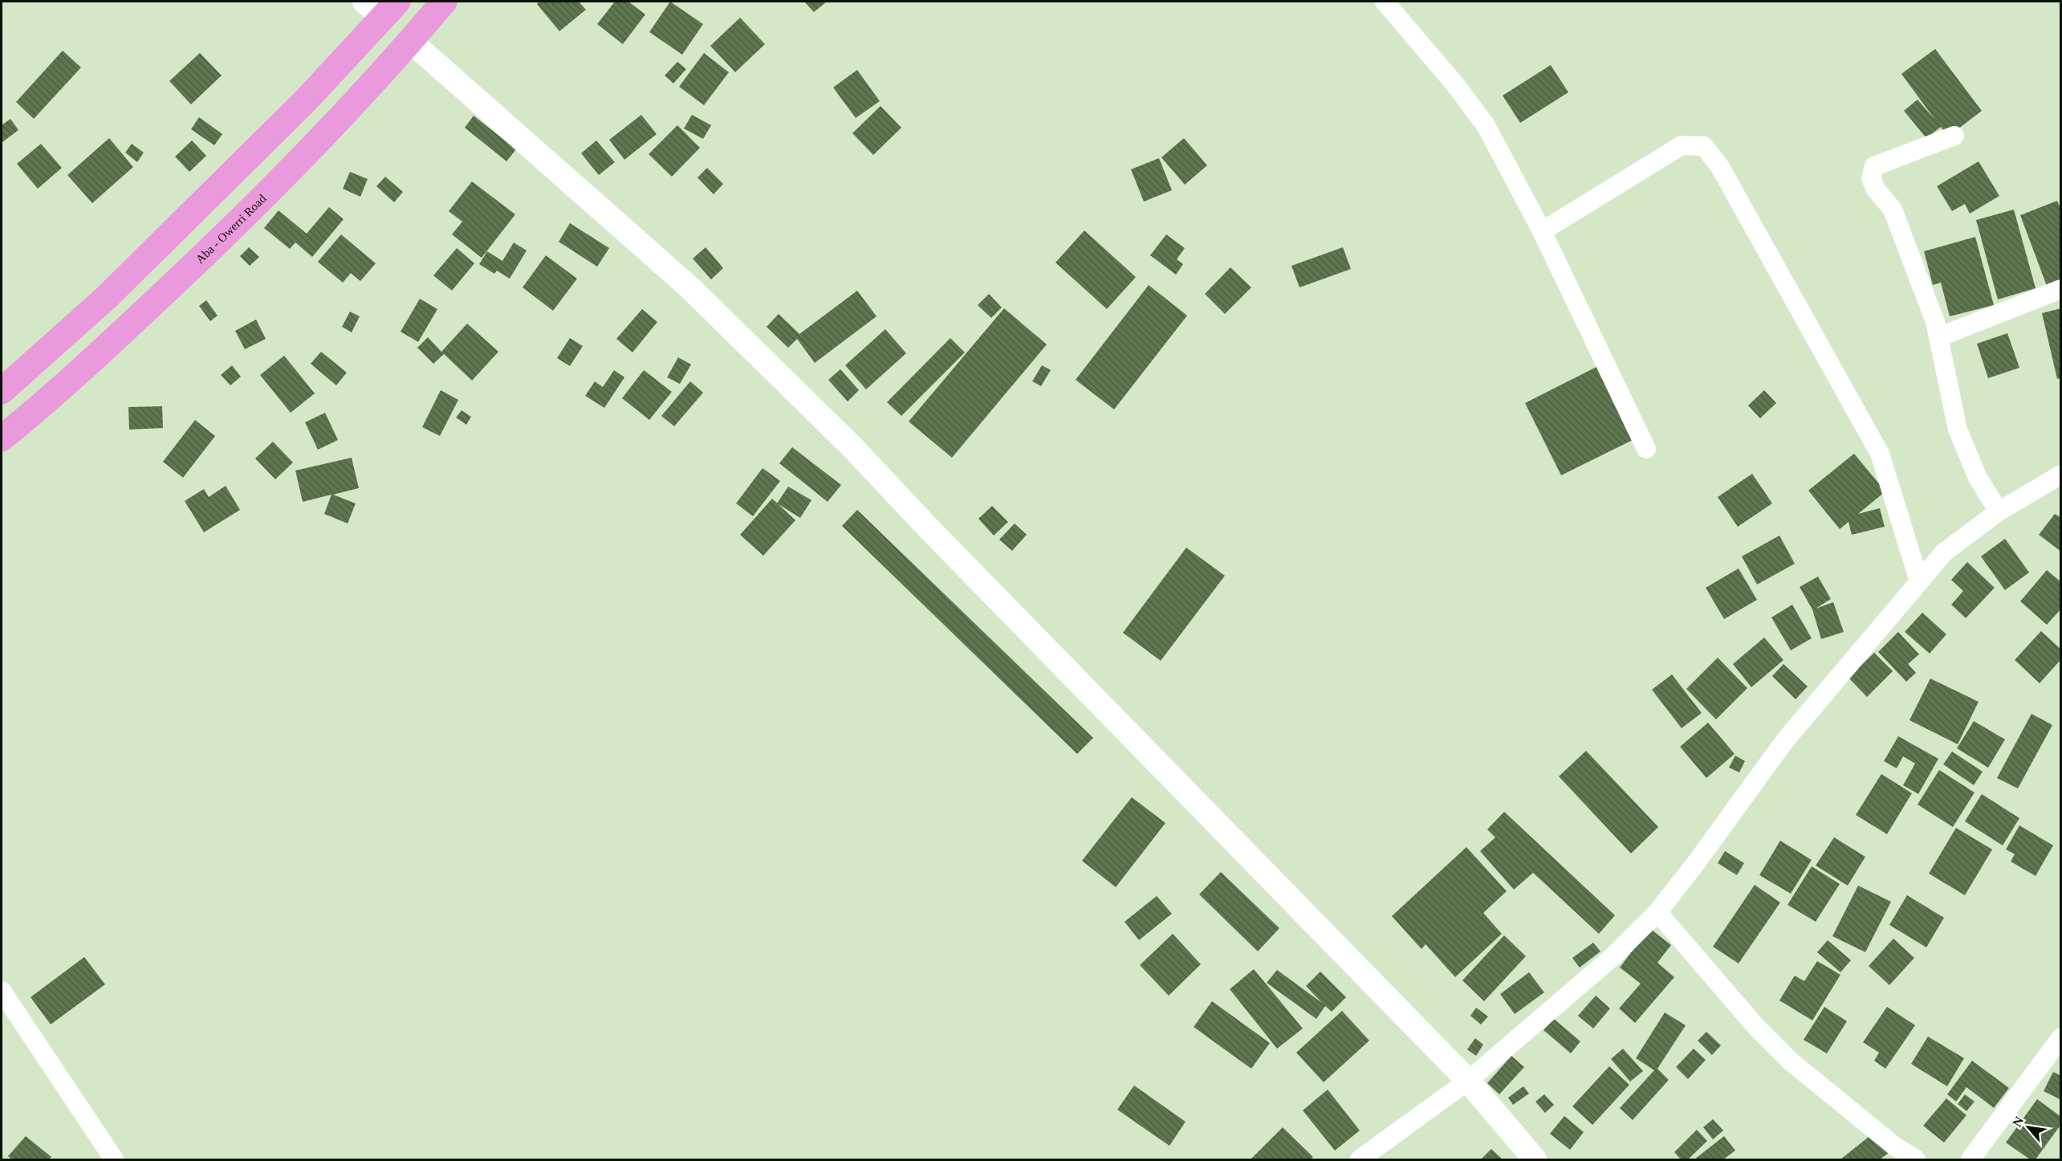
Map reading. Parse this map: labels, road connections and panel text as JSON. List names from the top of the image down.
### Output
{
  "streets": {
    "highway": ["Aba - Owerri Road"]
  },
  "north": "top left"
}
